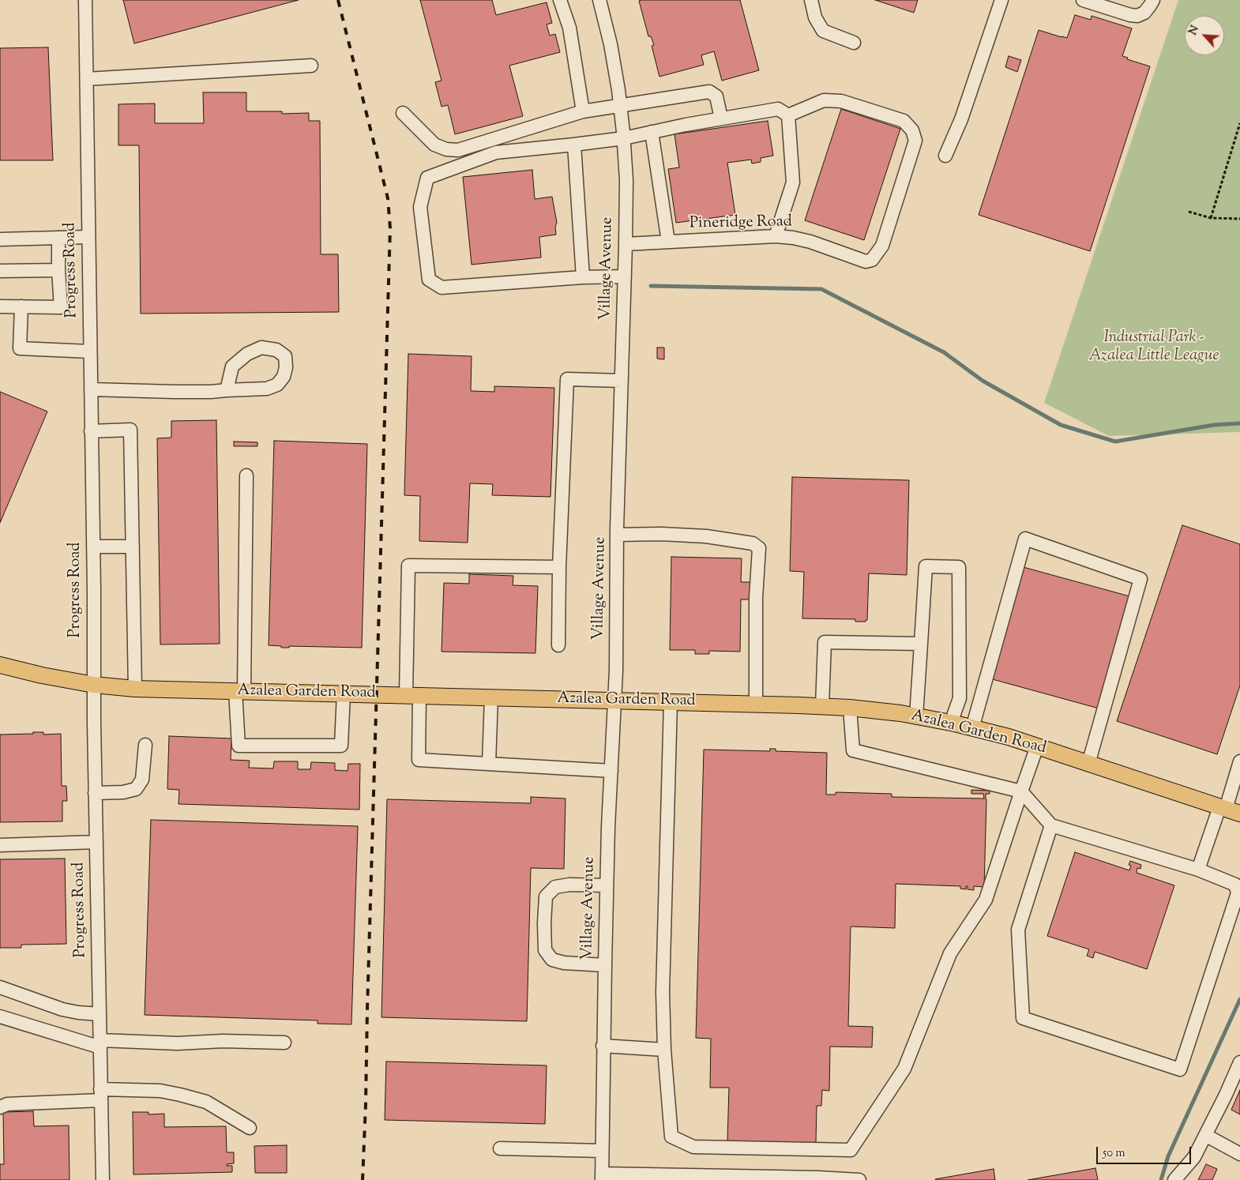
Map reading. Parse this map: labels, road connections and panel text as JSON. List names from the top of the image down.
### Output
{
  "streets": {
    "main road": ["Azalea Garden Road"],
    "street": ["Pineridge Road", "Village Avenue", "Progress Road"]
  },
  "crossings": [
    ["Pineridge Road", "Village Avenue"],
    ["Village Avenue", "Azalea Garden Road"],
    ["Progress Road", "Azalea Garden Road"]
  ],
  "parks": ["Industrial Park - Azalea Little League"],
  "scale_bar": "50 m",
  "north": "top left"
}
